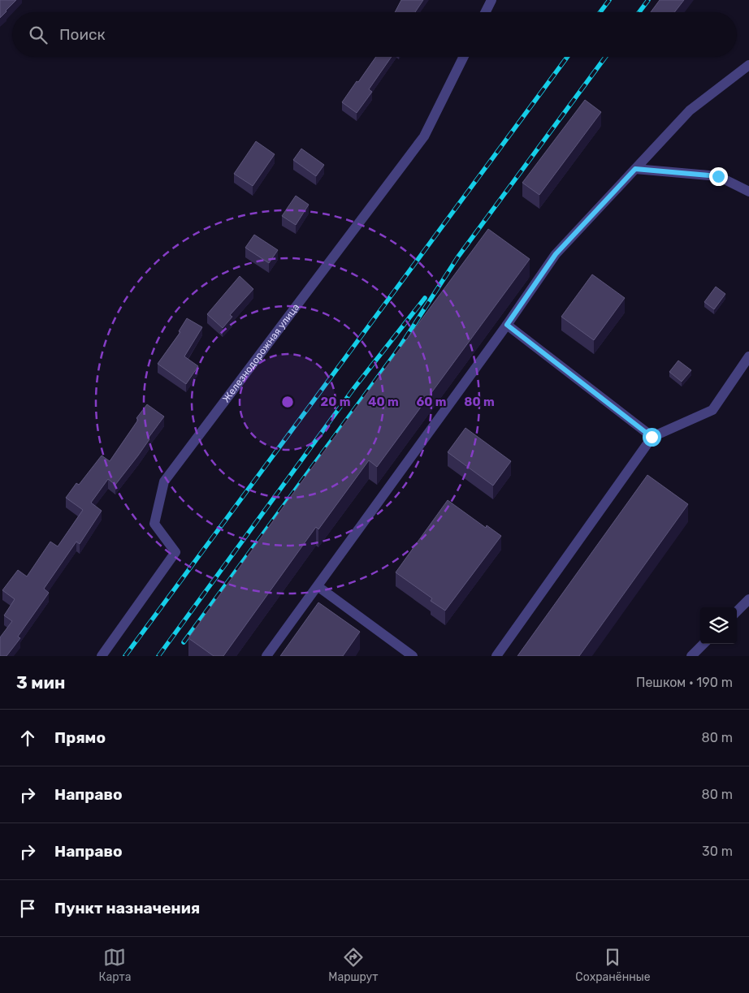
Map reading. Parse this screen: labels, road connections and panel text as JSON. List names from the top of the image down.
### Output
{
  "streets": {
    "street": ["Железнодорожная улица"]
  },
  "page": {
    "search": "Поиск",
    "heading": ["3 мин", "Пешком · 190 m"],
    "list": [
      ["Прямо", "80 m"],
      ["Направо", "80 m"],
      ["Направо", "30 m"],
      "Пункт назначения"
    ],
    "nav": ["Карта", "Маршрут", "Сохранённые"]
  },
  "rings": [
    "20 m",
    "40 m",
    "60 m",
    "80 m"
  ]
}
